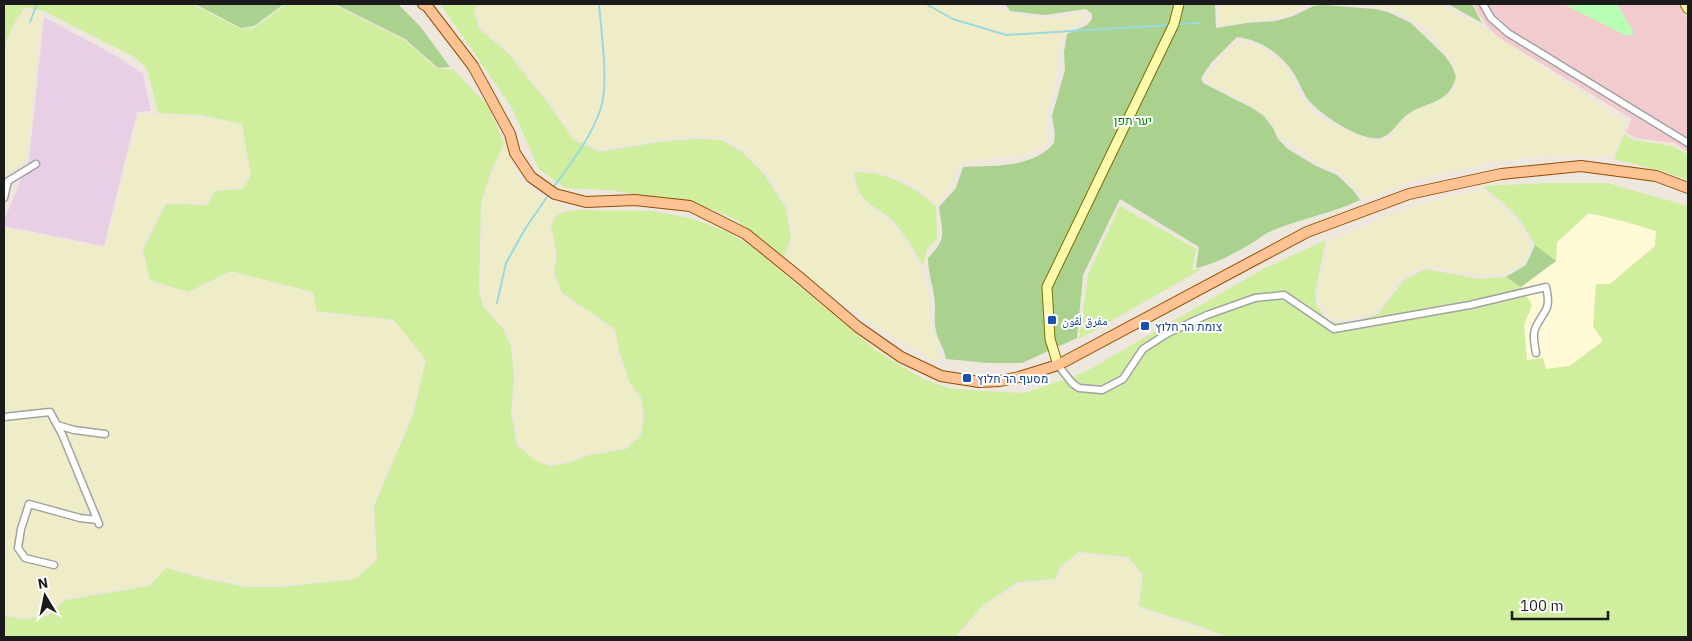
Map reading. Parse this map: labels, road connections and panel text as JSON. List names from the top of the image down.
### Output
{
  "parks": ["יער תפן"],
  "places": {
    "transit": ["مفرق لَڤون", "צומת הר חלוץ", "מסעף הר חלוץ"]
  },
  "scale_bar": "100 m",
  "north": "top"
}
